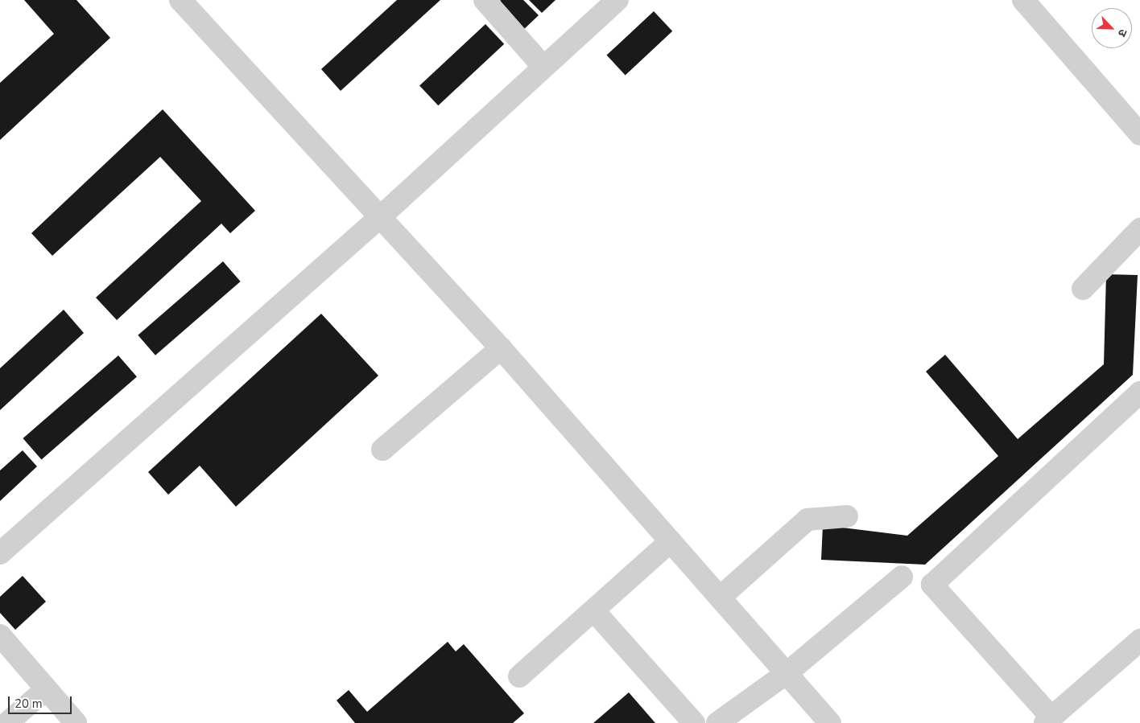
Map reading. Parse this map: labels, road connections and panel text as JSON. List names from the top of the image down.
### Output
{
  "scale_bar": "20 m",
  "north": "bottom right"
}
